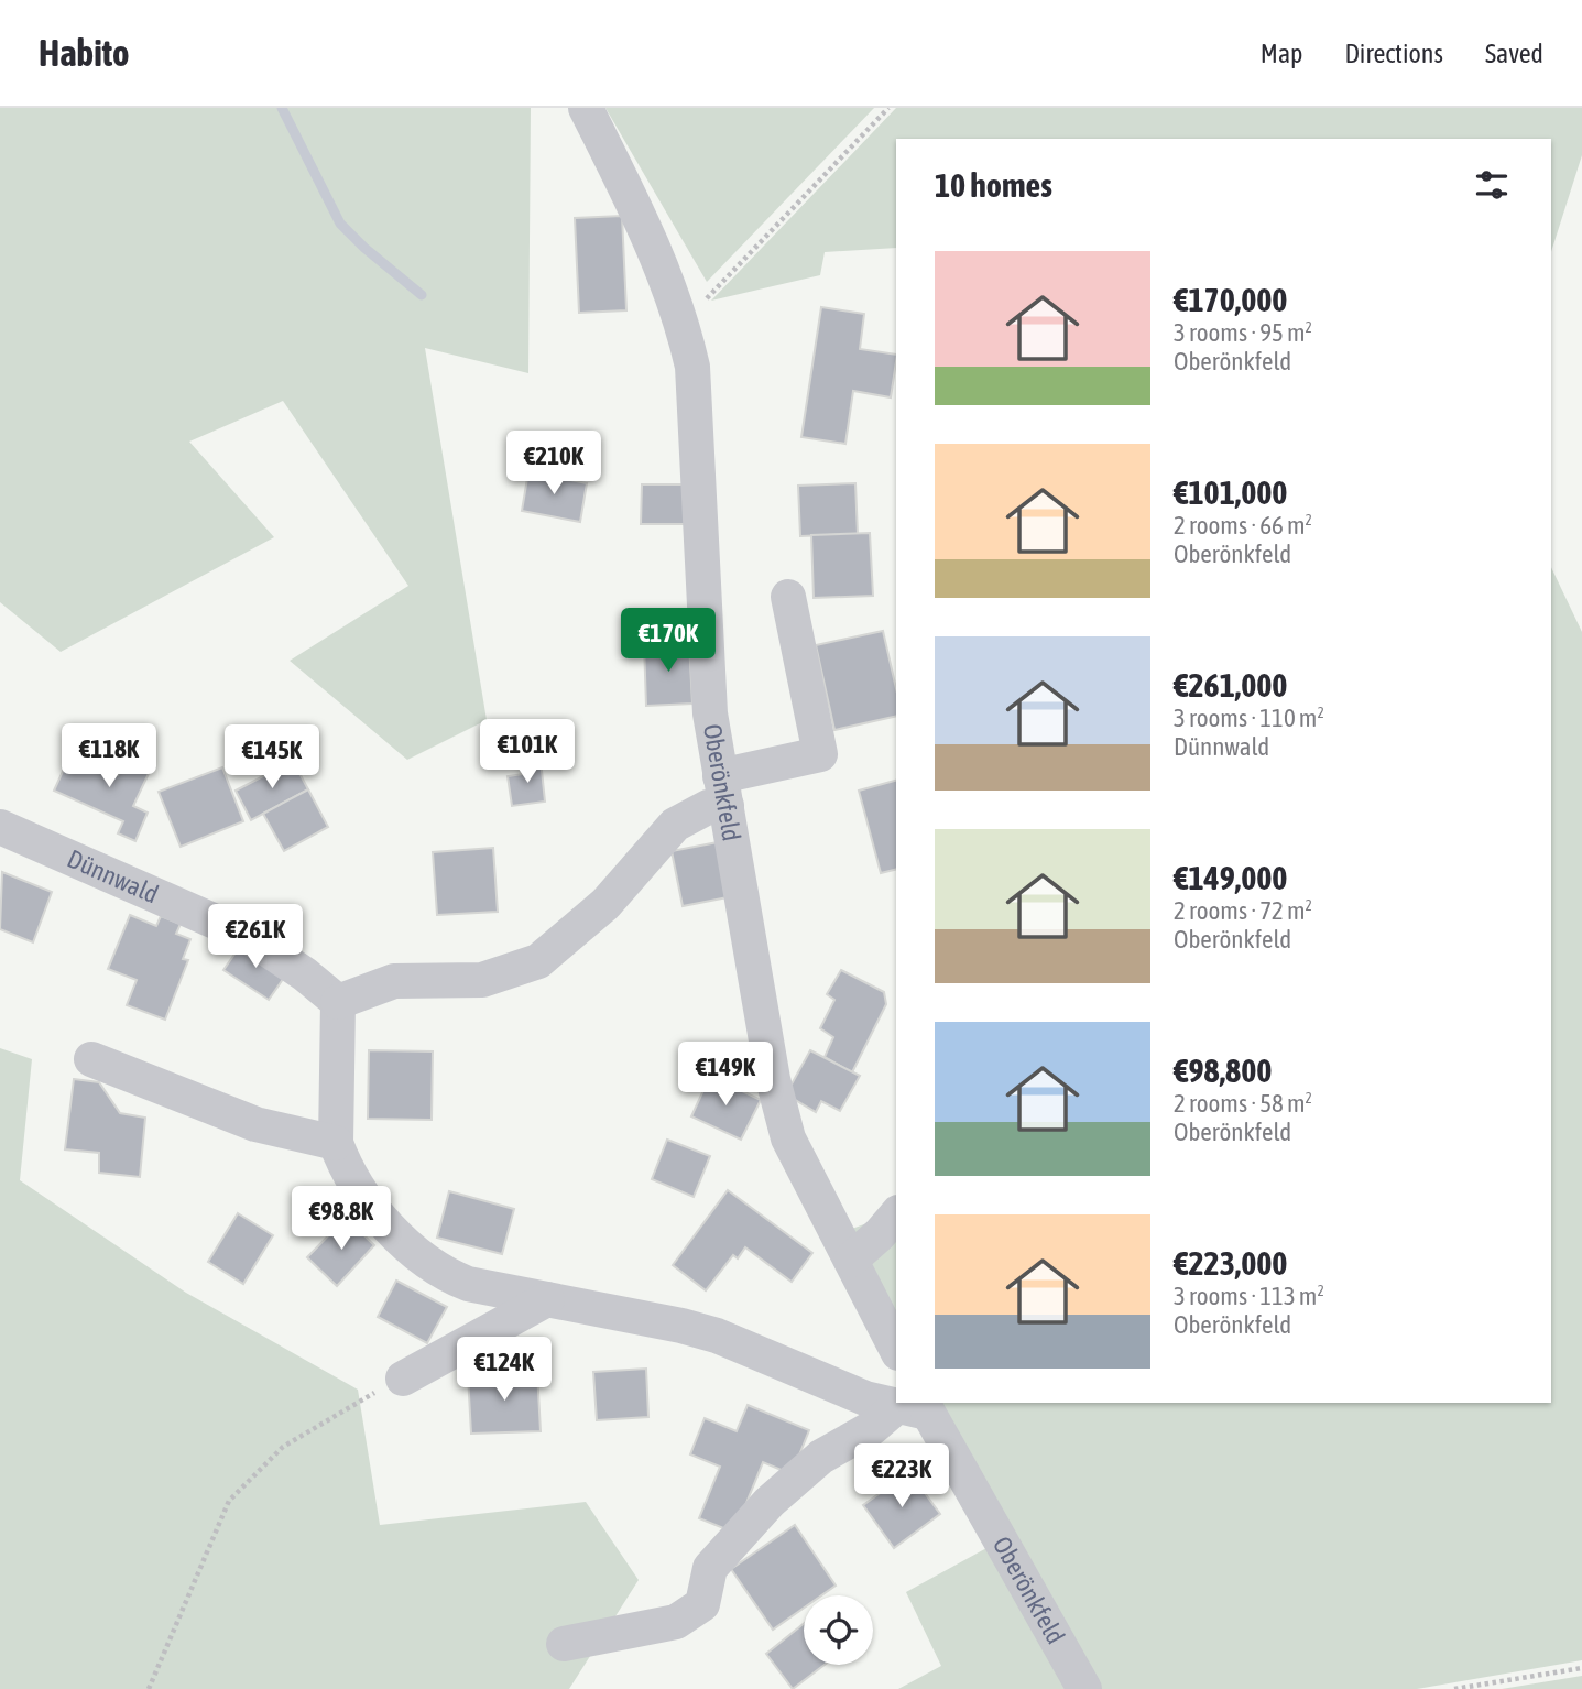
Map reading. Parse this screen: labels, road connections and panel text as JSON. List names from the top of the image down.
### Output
{
  "streets": {
    "street": ["Oberönkfeld", "Dünnwald"]
  },
  "page": {
    "header": "Habito",
    "nav": ["Map", "Directions", "Saved"],
    "heading": "10 homes",
    "list": [
      {
        "name": "€170,000",
        "note": "3 rooms · 95 m² · Oberönkfeld"
      },
      {
        "name": "€101,000",
        "note": "2 rooms · 66 m² · Oberönkfeld"
      },
      {
        "name": "€261,000",
        "note": "3 rooms · 110 m² · Dünnwald"
      },
      {
        "name": "€149,000",
        "note": "2 rooms · 72 m² · Oberönkfeld"
      },
      {
        "name": "€98,800",
        "note": "2 rooms · 58 m² · Oberönkfeld"
      },
      {
        "name": "€223,000",
        "note": "3 rooms · 113 m² · Oberönkfeld"
      }
    ],
    "price": [
      "€210K",
      "€170K",
      "€101K",
      "€118K",
      "€145K",
      "€261K",
      "€149K",
      "€98.8K",
      "€124K",
      "€223K"
    ]
  }
}
